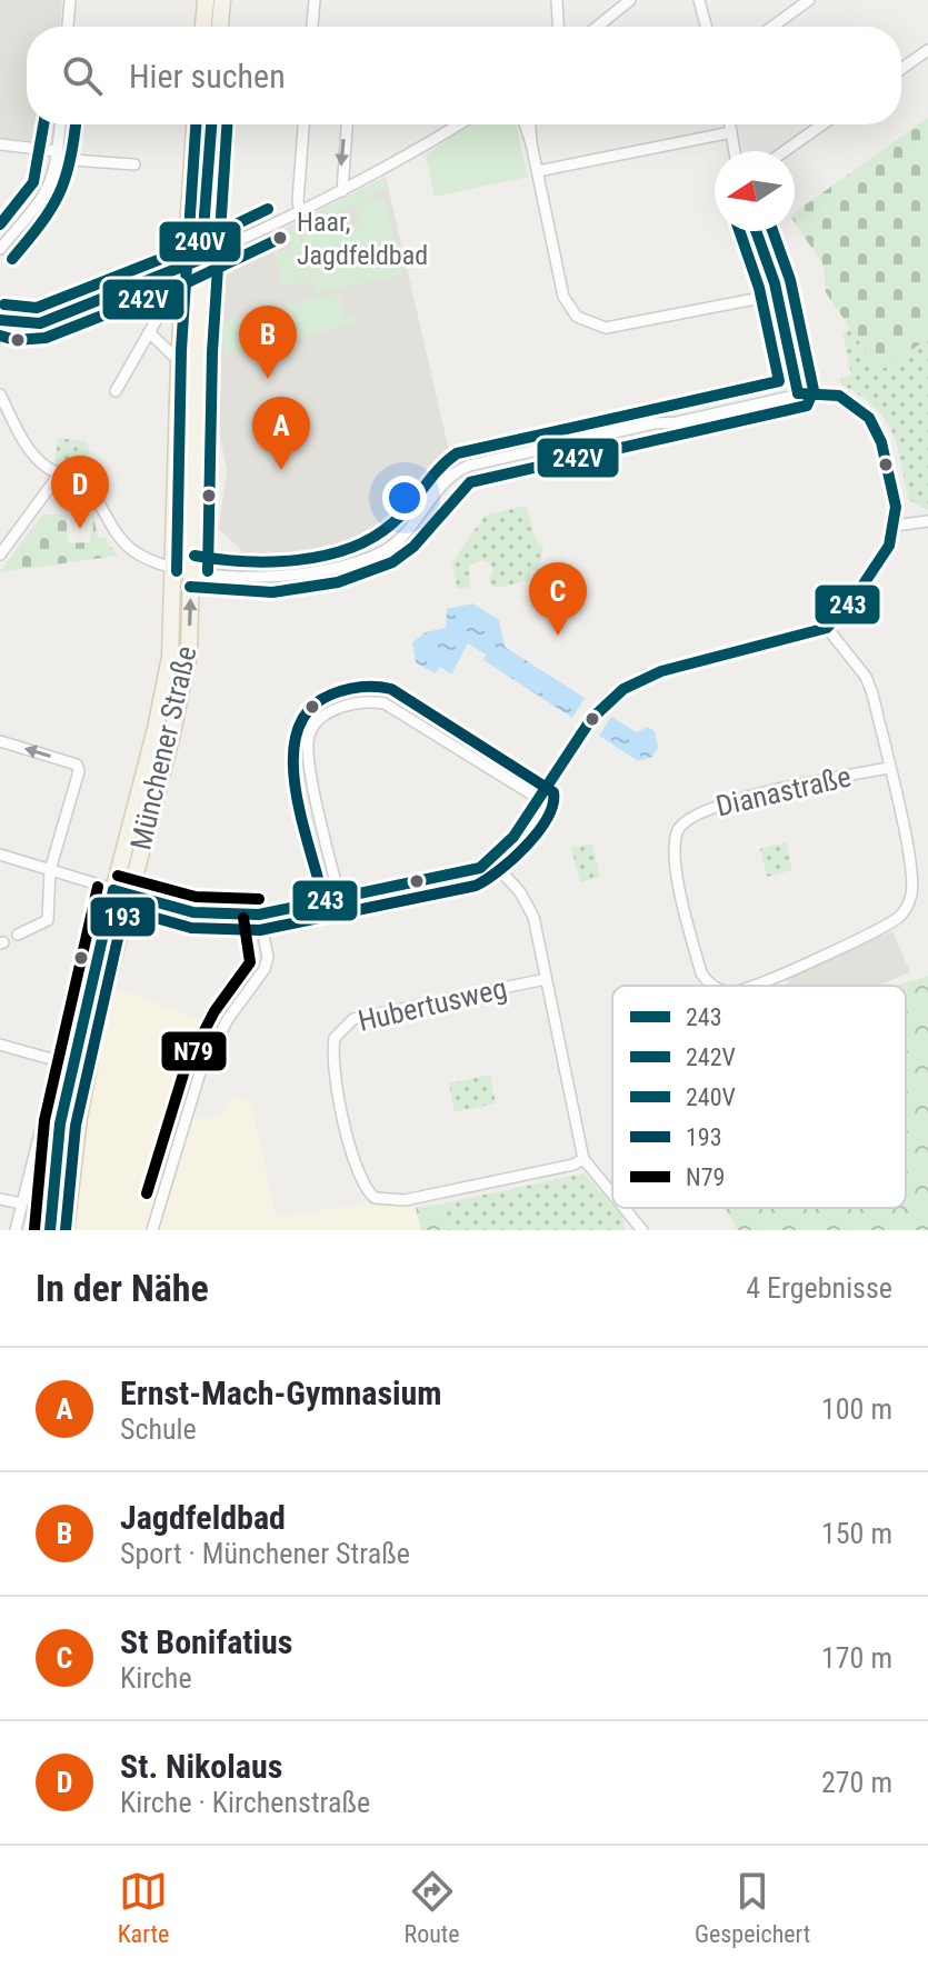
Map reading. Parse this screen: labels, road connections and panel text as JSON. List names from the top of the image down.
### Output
{
  "streets": {
    "main road": ["Münchener Straße"],
    "street": ["Dianastraße", "Hubertusweg"]
  },
  "places": ["Haar, Jagdfeldbad"],
  "lines": [
    "transit line 243",
    "transit line 242V",
    "transit line 240V",
    "transit line 193",
    "transit line N79"
  ],
  "legend": [
    "243",
    "242V",
    "240V",
    "193",
    "N79"
  ],
  "north": "left",
  "page": {
    "search": "Hier suchen",
    "pins": [
      "B",
      "A",
      "D",
      "C"
    ],
    "heading": ["In der Nähe", "4 Ergebnisse"],
    "list": [
      {
        "mark": "A",
        "name": "Ernst-Mach-Gymnasium",
        "note": "Schule",
        "value": "100 m"
      },
      {
        "mark": "B",
        "name": "Jagdfeldbad",
        "note": "Sport · Münchener Straße",
        "value": "150 m"
      },
      {
        "mark": "C",
        "name": "St Bonifatius",
        "note": "Kirche",
        "value": "170 m"
      },
      {
        "mark": "D",
        "name": "St. Nikolaus",
        "note": "Kirche · Kirchenstraße",
        "value": "270 m"
      }
    ],
    "nav": ["Karte", "Route", "Gespeichert"]
  }
}
